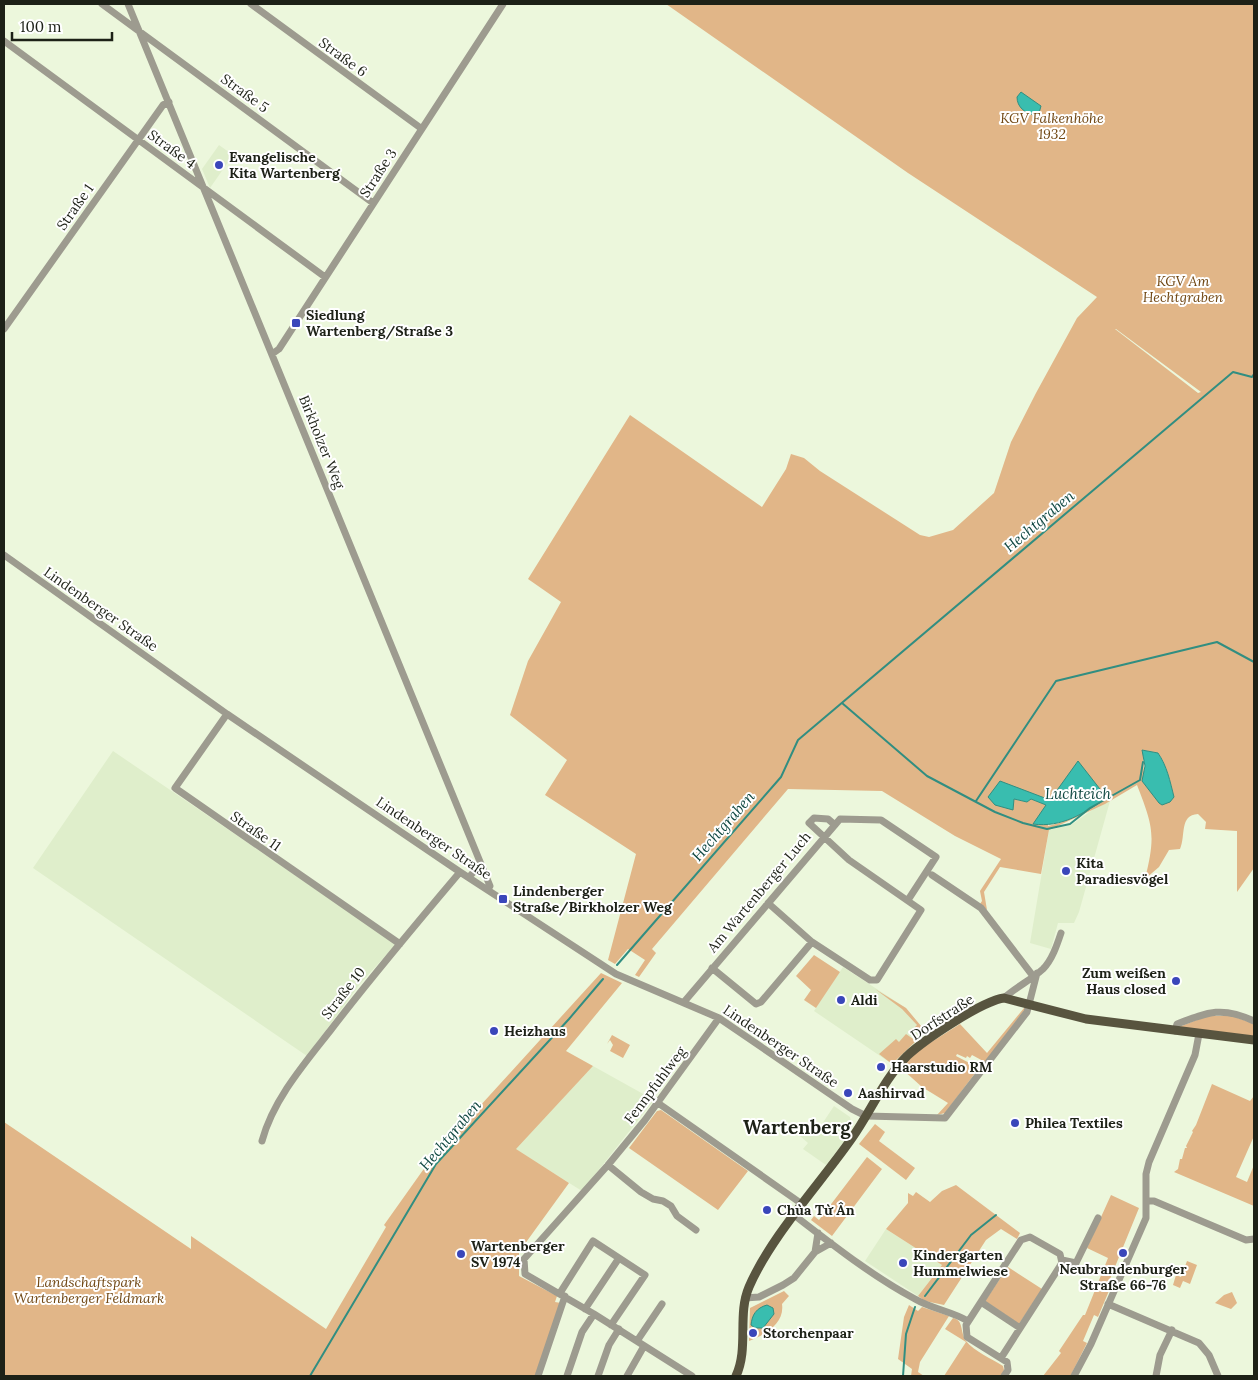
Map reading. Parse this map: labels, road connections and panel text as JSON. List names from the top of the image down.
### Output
{
  "streets": {
    "main road": ["Dorfstraße"],
    "street": [
      "Straße 6",
      "Straße 5",
      "Straße 4",
      "Straße 3",
      "Straße 1",
      "Birkholzer Weg",
      "Lindenberger Straße",
      "Straße 11",
      "Am Wartenberger Luch",
      "Straße 10",
      "Fennpfuhlweg"
    ]
  },
  "crossings": [
    ["Straße 6", "Straße 3"],
    ["Straße 5", "Straße 3"],
    ["Straße 5", "Birkholzer Weg"],
    ["Straße 4", "Straße 3"],
    ["Straße 4", "Straße 1"],
    ["Straße 4", "Birkholzer Weg"],
    ["Straße 3", "Birkholzer Weg"],
    ["Straße 1", "Birkholzer Weg"],
    ["Birkholzer Weg", "Lindenberger Straße"],
    ["Lindenberger Straße", "Straße 11"],
    ["Lindenberger Straße", "Am Wartenberger Luch"],
    ["Lindenberger Straße", "Straße 10"],
    ["Lindenberger Straße", "Dorfstraße"],
    ["Lindenberger Straße", "Fennpfuhlweg"],
    ["Straße 11", "Straße 10"]
  ],
  "districts": ["Wartenberg"],
  "water": ["Hechtgraben", "Luchteich"],
  "parks": ["KGV Falkenhöhe 1932", "KGV Am Hechtgraben", "Landschaftspark Wartenberger Feldmark"],
  "places": {
    "other": [
      "Evangelische Kita Wartenberg",
      "Kita Paradiesvögel",
      "Zum weißen Haus closed",
      "Aldi",
      "Heizhaus",
      "Haarstudio RM",
      "Aashirvad",
      "Philea Textiles",
      "Chùa Từ Ân",
      "Neubrandenburger Straße 66-76",
      "Wartenberger SV 1974",
      "Kindergarten Hummelwiese",
      "Storchenpaar"
    ],
    "transit": ["Siedlung Wartenberg/Straße 3", "Lindenberger Straße/Birkholzer Weg"]
  },
  "scale_bar": "100 m"
}
